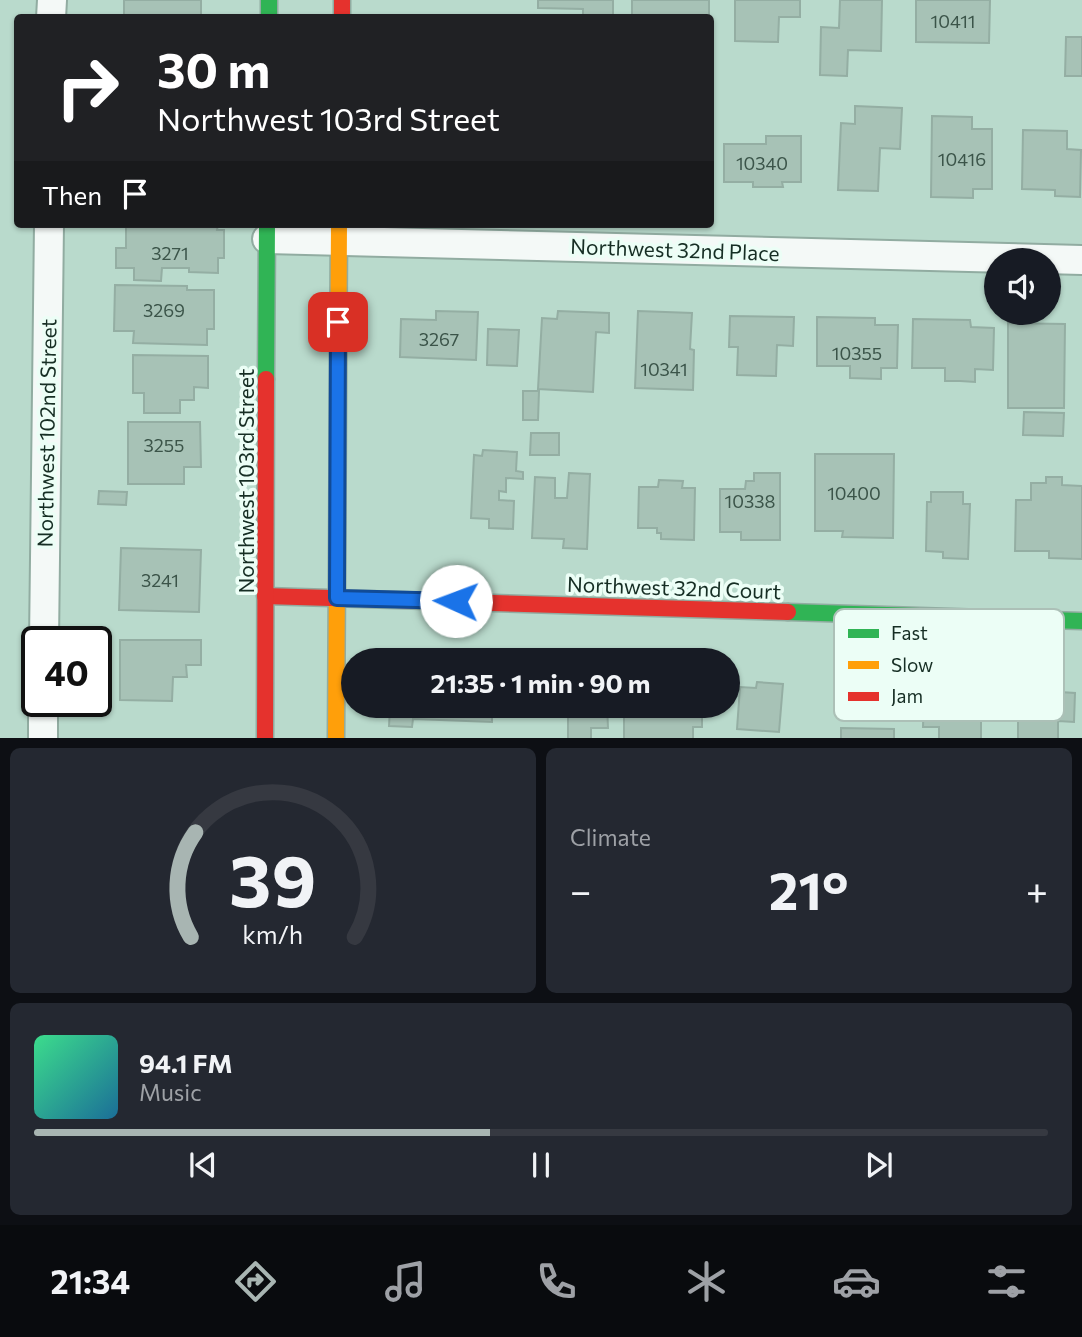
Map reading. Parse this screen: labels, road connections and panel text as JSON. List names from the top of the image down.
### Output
{
  "streets": {
    "main road": ["Northwest 103rd Street", "Northwest 32nd Court"],
    "street": ["Northwest 32nd Place", "Northwest 102nd Street"]
  },
  "crossings": [
    ["Northwest 32nd Place", "Northwest 103rd Street"],
    ["Northwest 103rd Street", "Northwest 32nd Court"]
  ],
  "house_numbers": [
    "10411",
    "10416",
    "10340",
    "3271",
    "3269",
    "3267",
    "10355",
    "10341",
    "3255",
    "10400",
    "10338",
    "3241"
  ],
  "legend": ["Fast", "Slow", "Jam"],
  "page": {
    "turn": ["30 m", "Northwest 103rd Street"],
    "then": "Then",
    "limit": "40",
    "trip": "21:35 · 1 min · 90 m",
    "tile": "Climate",
    "heat": ["−", "21°", "+"],
    "song": ["94.1 FM", "Music"],
    "tabs": "21:34",
    "gauge": ["39", "km/h"]
  }
}
